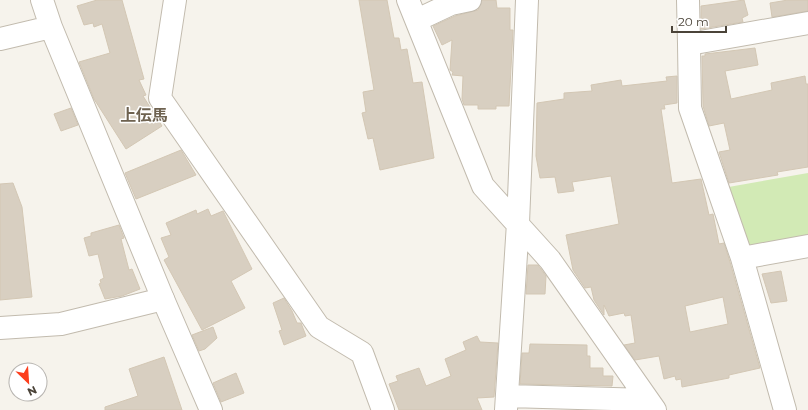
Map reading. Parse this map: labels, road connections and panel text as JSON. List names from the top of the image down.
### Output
{
  "districts": ["上伝馬"],
  "scale_bar": "20 m",
  "north": "bottom right"
}
